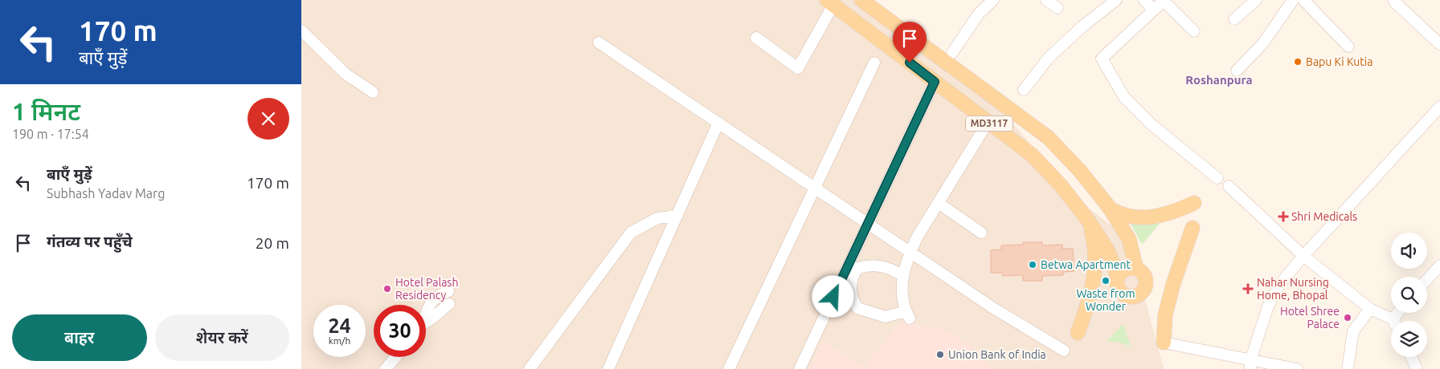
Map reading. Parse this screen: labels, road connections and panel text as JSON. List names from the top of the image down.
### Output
{
  "streets": {
    "main road": ["MD3117"]
  },
  "districts": ["Roshanpura"],
  "places": {
    "other": [
      "Bapu Ki Kutia",
      "Betwa Apartment",
      "Waste from Wonder",
      "Hotel Palash Residency",
      "Hotel Shree Palace",
      "Union Bank of India"
    ],
    "health": ["Shri Medicals", "Nahar Nursing Home, Bhopal"]
  },
  "page": {
    "turn": ["170 m", "बाएँ मुड़ें"],
    "heading": ["1 मिनट", "190 m · 17:54"],
    "list": [
      {
        "name": "बाएँ मुड़ें",
        "note": "Subhash Yadav Marg",
        "value": "170 m"
      },
      {
        "name": "गंतव्य पर पहुँचे",
        "value": "20 m"
      }
    ],
    "speed": "24 km/h",
    "limit": "30",
    "buttons": ["बाहर", "शेयर करें"]
  }
}
